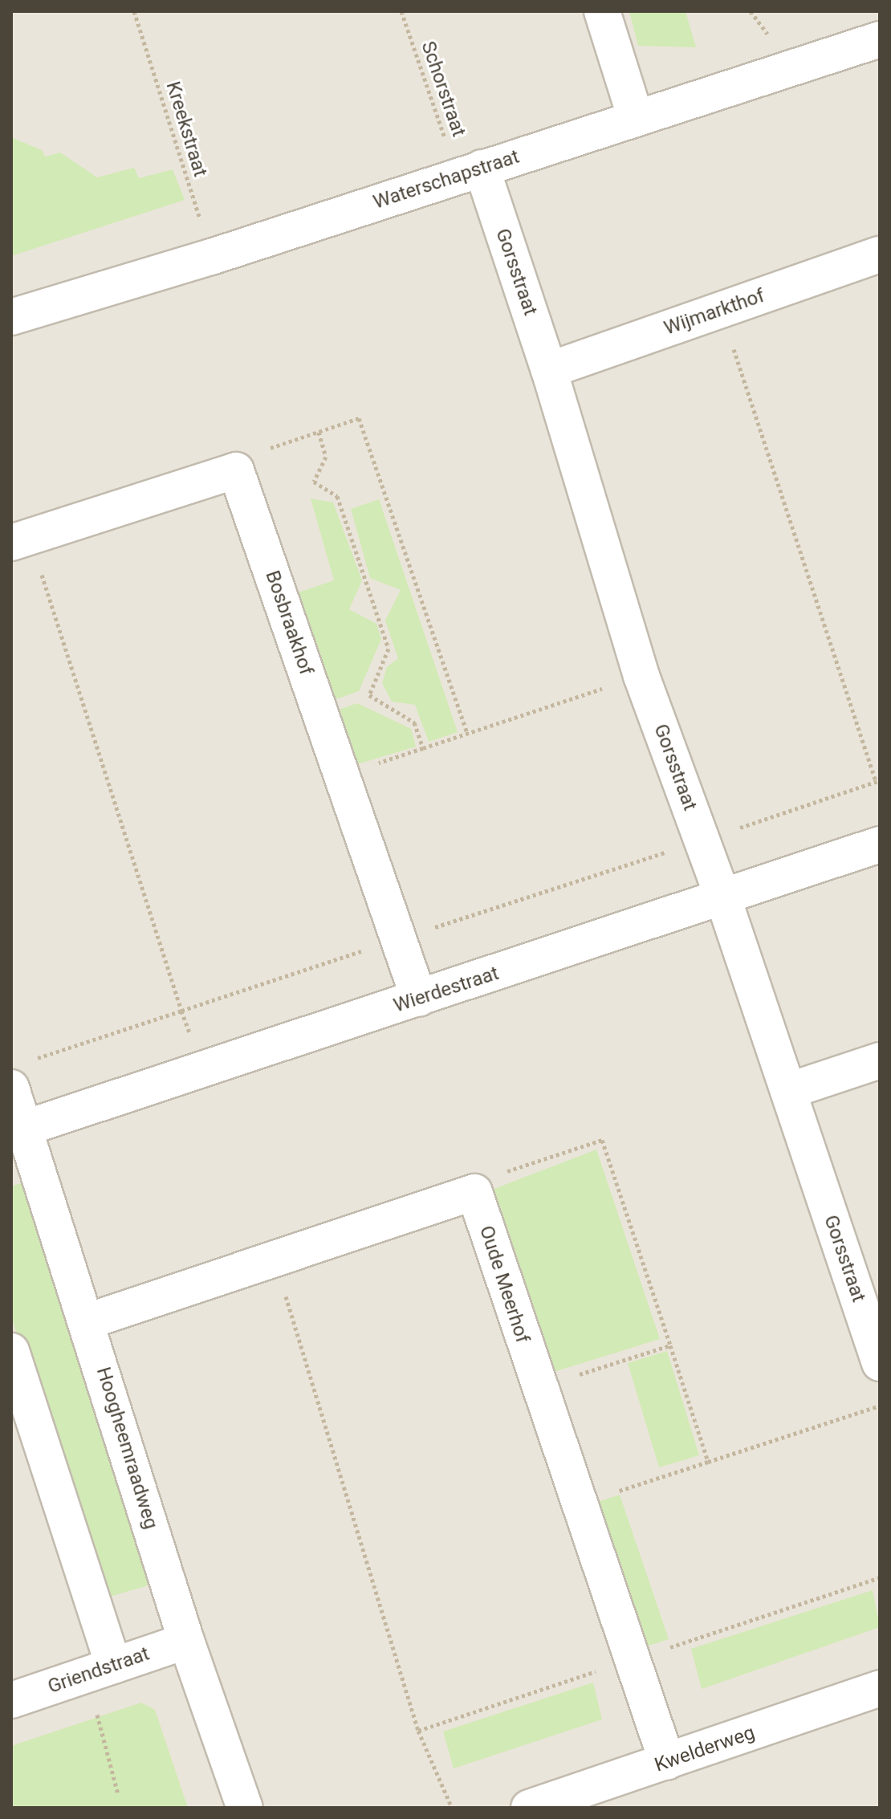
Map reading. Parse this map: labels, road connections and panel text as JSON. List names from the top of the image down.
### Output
{
  "streets": {
    "street": [
      "Waterschapstraat",
      "Gorsstraat",
      "Wijmarkthof",
      "Bosbraakhof",
      "Wierdestraat",
      "Oude Meerhof",
      "Hoogheemraadweg",
      "Griendstraat",
      "Kwelderweg"
    ],
    "path": ["Schorstraat", "Kreekstraat"]
  },
  "crossings": [
    ["Schorstraat", "Waterschapstraat"],
    ["Schorstraat", "Gorsstraat"],
    ["Kreekstraat", "Waterschapstraat"],
    ["Waterschapstraat", "Gorsstraat"],
    ["Gorsstraat", "Wijmarkthof"],
    ["Gorsstraat", "Wierdestraat"],
    ["Bosbraakhof", "Wierdestraat"],
    ["Wierdestraat", "Hoogheemraadweg"],
    ["Oude Meerhof", "Kwelderweg"],
    ["Hoogheemraadweg", "Griendstraat"]
  ]
}
